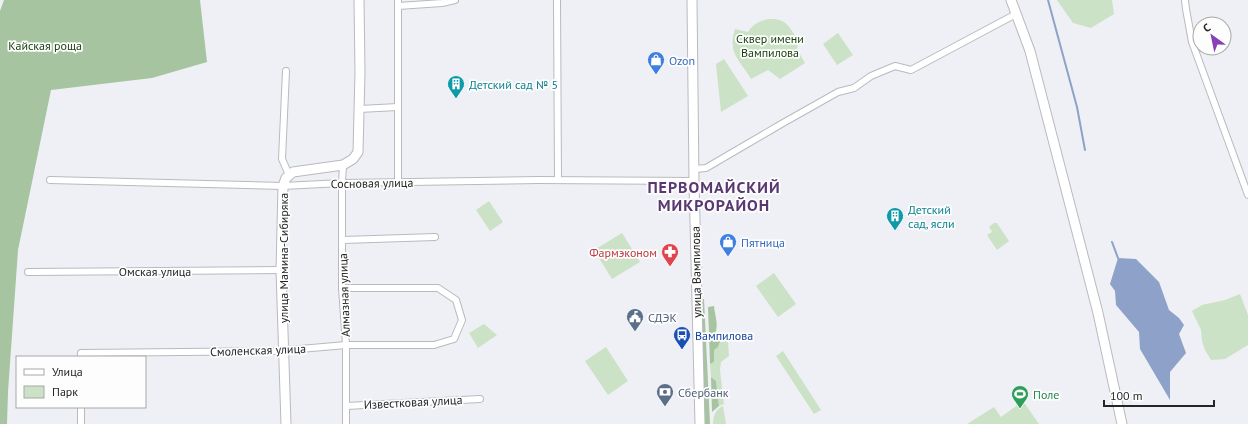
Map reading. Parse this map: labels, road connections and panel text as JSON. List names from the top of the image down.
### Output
{
  "streets": {
    "street": [
      "Сосновая улица",
      "улица Мамина-Сибиряка",
      "Омская улица",
      "улица Вампилова",
      "Алмазная улица",
      "Смоленская улица",
      "Известковая улица"
    ]
  },
  "crossings": [
    ["Сосновая улица", "улица Мамина-Сибиряка"],
    ["Сосновая улица", "улица Вампилова"],
    ["Сосновая улица", "Алмазная улица"],
    ["улица Мамина-Сибиряка", "Омская улица"],
    ["улица Мамина-Сибиряка", "Смоленская улица"],
    ["Алмазная улица", "Смоленская улица"],
    ["Алмазная улица", "Известковая улица"]
  ],
  "districts": ["ПЕРВОМАЙСКИЙ МИКРОРАЙОН"],
  "parks": ["Сквер имени Вампилова", "Кайская роща"],
  "places": {
    "shop": ["Ozon", "Пятница"],
    "building": ["Детский сад № 5", "Детский сад, ясли"],
    "pharmacy": ["Фармэконом"],
    "public building": ["СДЭК"],
    "bus stop": ["Вампилова"],
    "bank": ["Сбербанк"],
    "sports": ["Поле"]
  },
  "legend": ["Улица", "Парк"],
  "scale_bar": "100 m",
  "north": "top left"
}
